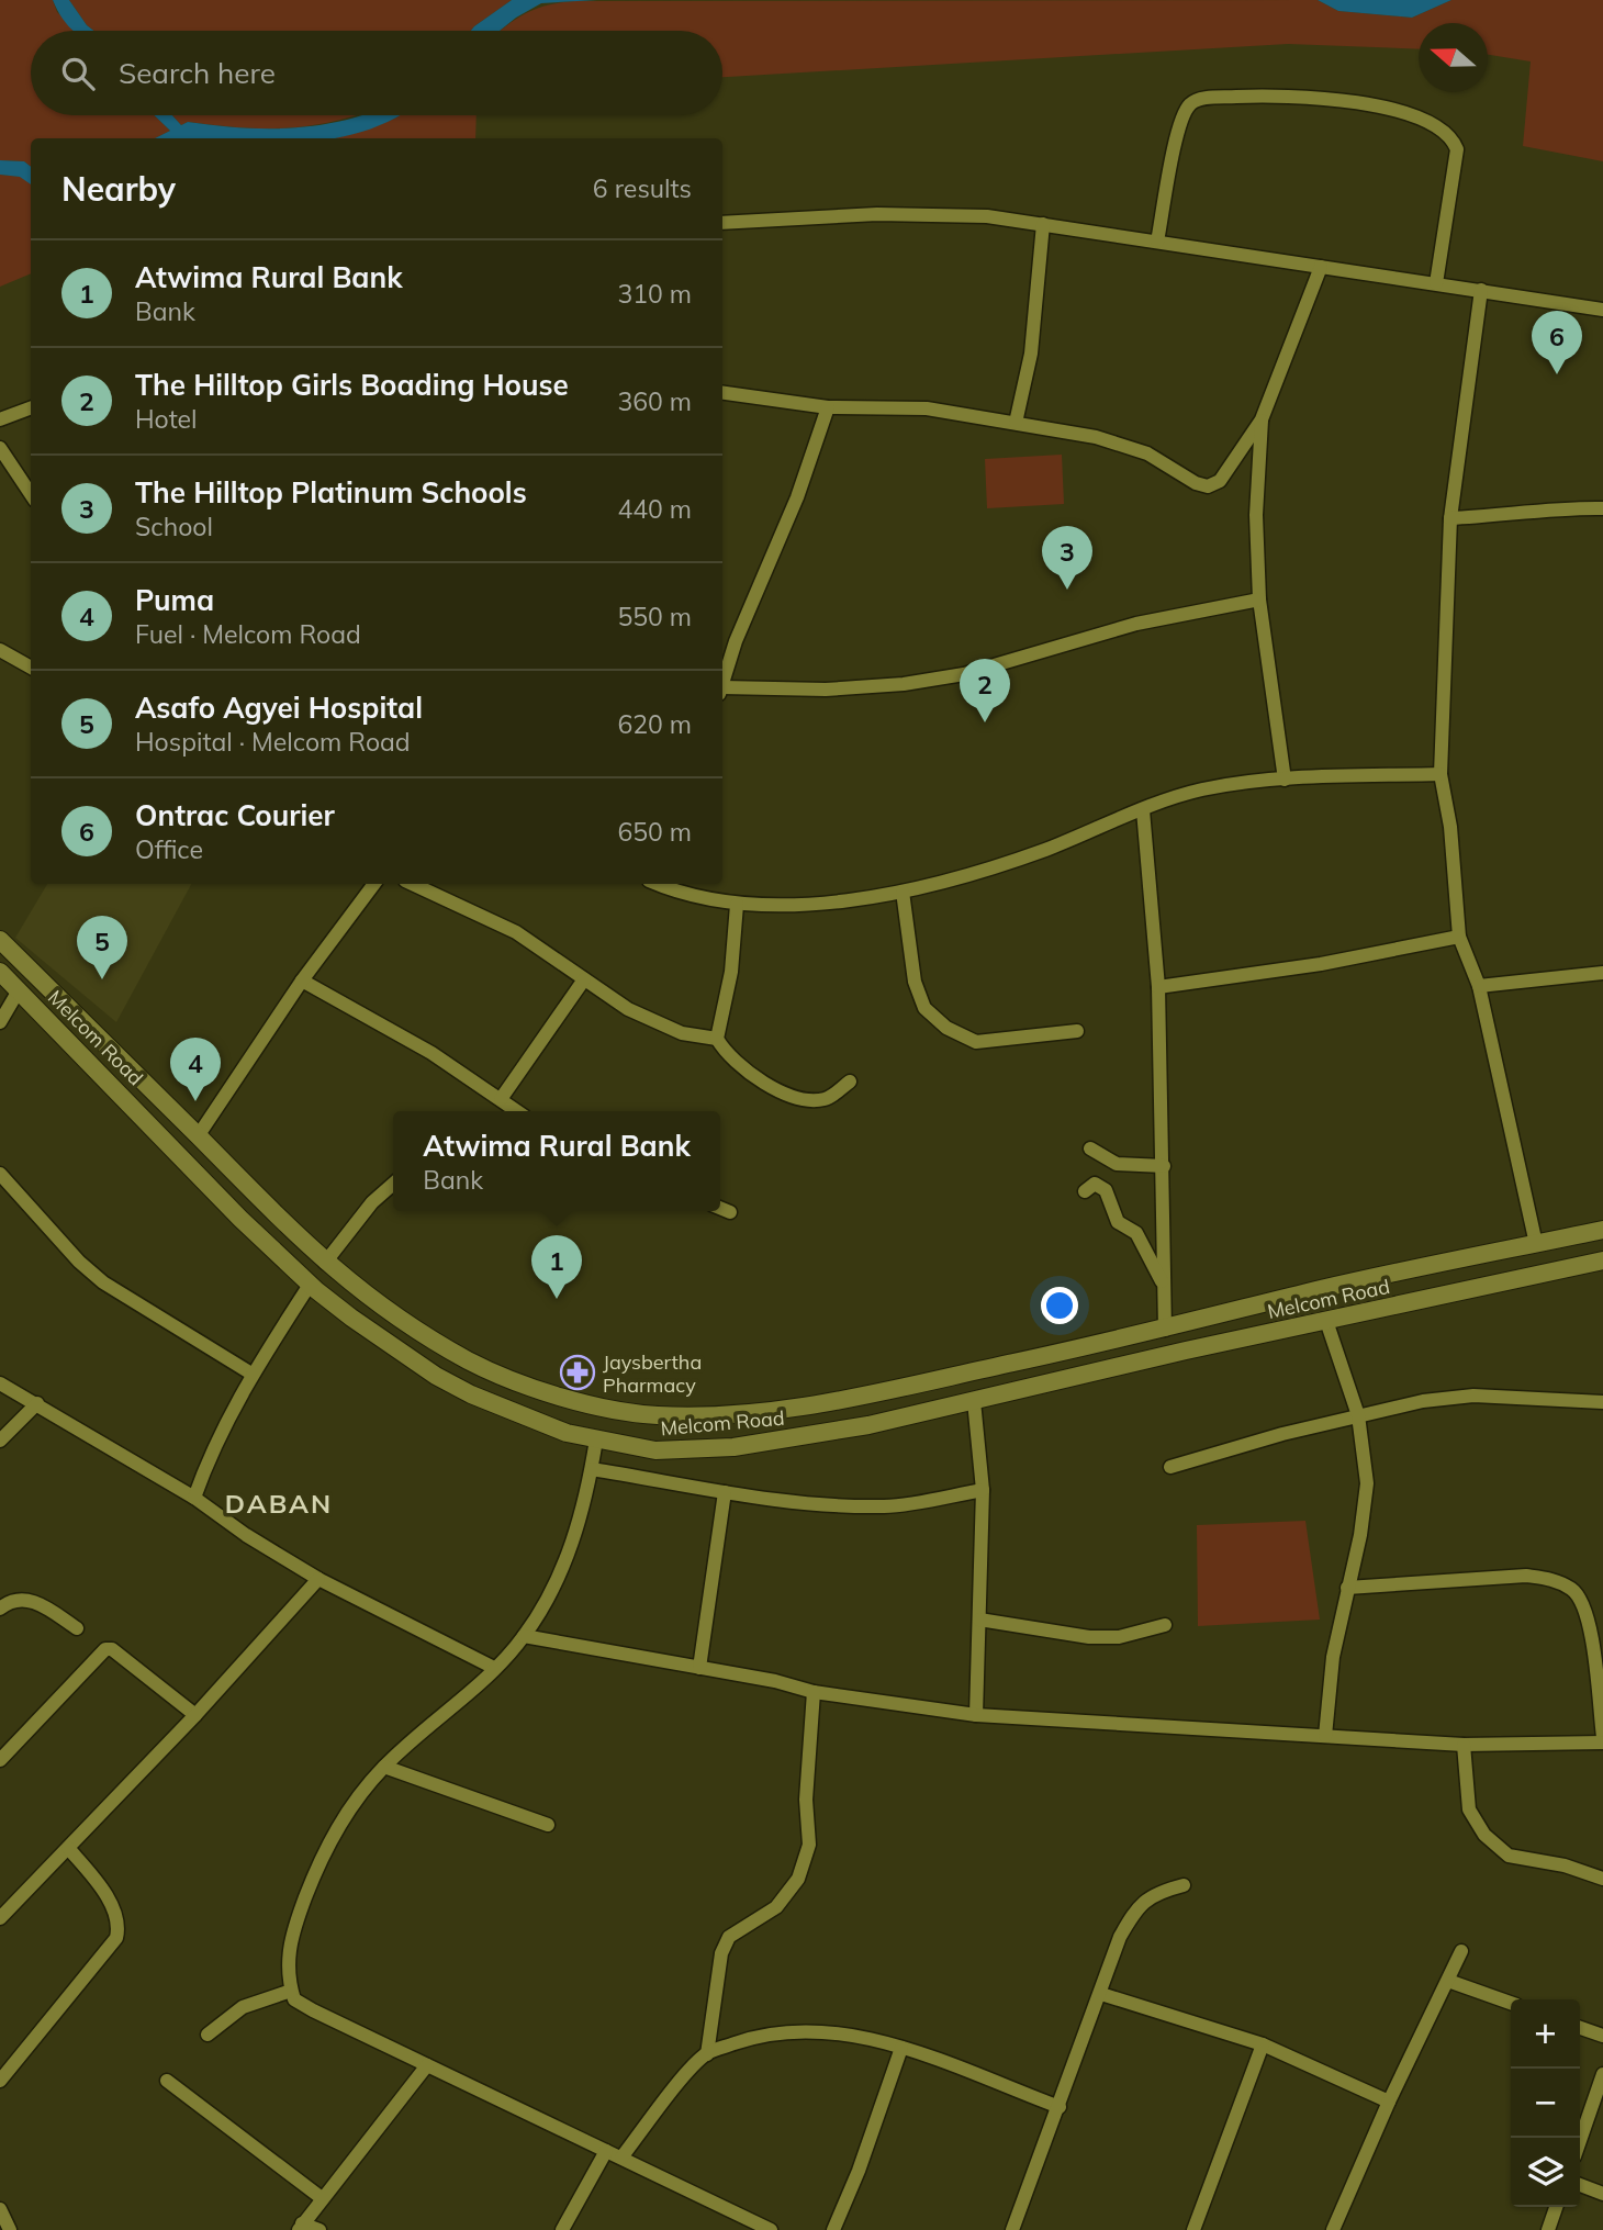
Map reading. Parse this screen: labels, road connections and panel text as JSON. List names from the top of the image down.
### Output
{
  "streets": {
    "main road": ["Melcom Road"]
  },
  "districts": ["DABAN"],
  "places": {
    "pharmacy": ["Jaysbertha Pharmacy"]
  },
  "north": "left",
  "page": {
    "search": "Search here",
    "heading": ["Nearby", "6 results"],
    "list": [
      {
        "mark": "1",
        "name": "Atwima Rural Bank",
        "note": "Bank",
        "value": "310 m"
      },
      {
        "mark": "2",
        "name": "The Hilltop Girls Boading House",
        "note": "Hotel",
        "value": "360 m"
      },
      {
        "mark": "3",
        "name": "The Hilltop Platinum Schools",
        "note": "School",
        "value": "440 m"
      },
      {
        "mark": "4",
        "name": "Puma",
        "note": "Fuel · Melcom Road",
        "value": "550 m"
      },
      {
        "mark": "5",
        "name": "Asafo Agyei Hospital",
        "note": "Hospital · Melcom Road",
        "value": "620 m"
      },
      {
        "mark": "6",
        "name": "Ontrac Courier",
        "note": "Office",
        "value": "650 m"
      }
    ],
    "pins": [
      "6",
      "3",
      "2",
      "5",
      "4",
      "1"
    ],
    "popup": ["Atwima Rural Bank", "Bank"],
    "map_buttons": ["+", "−"]
  }
}
